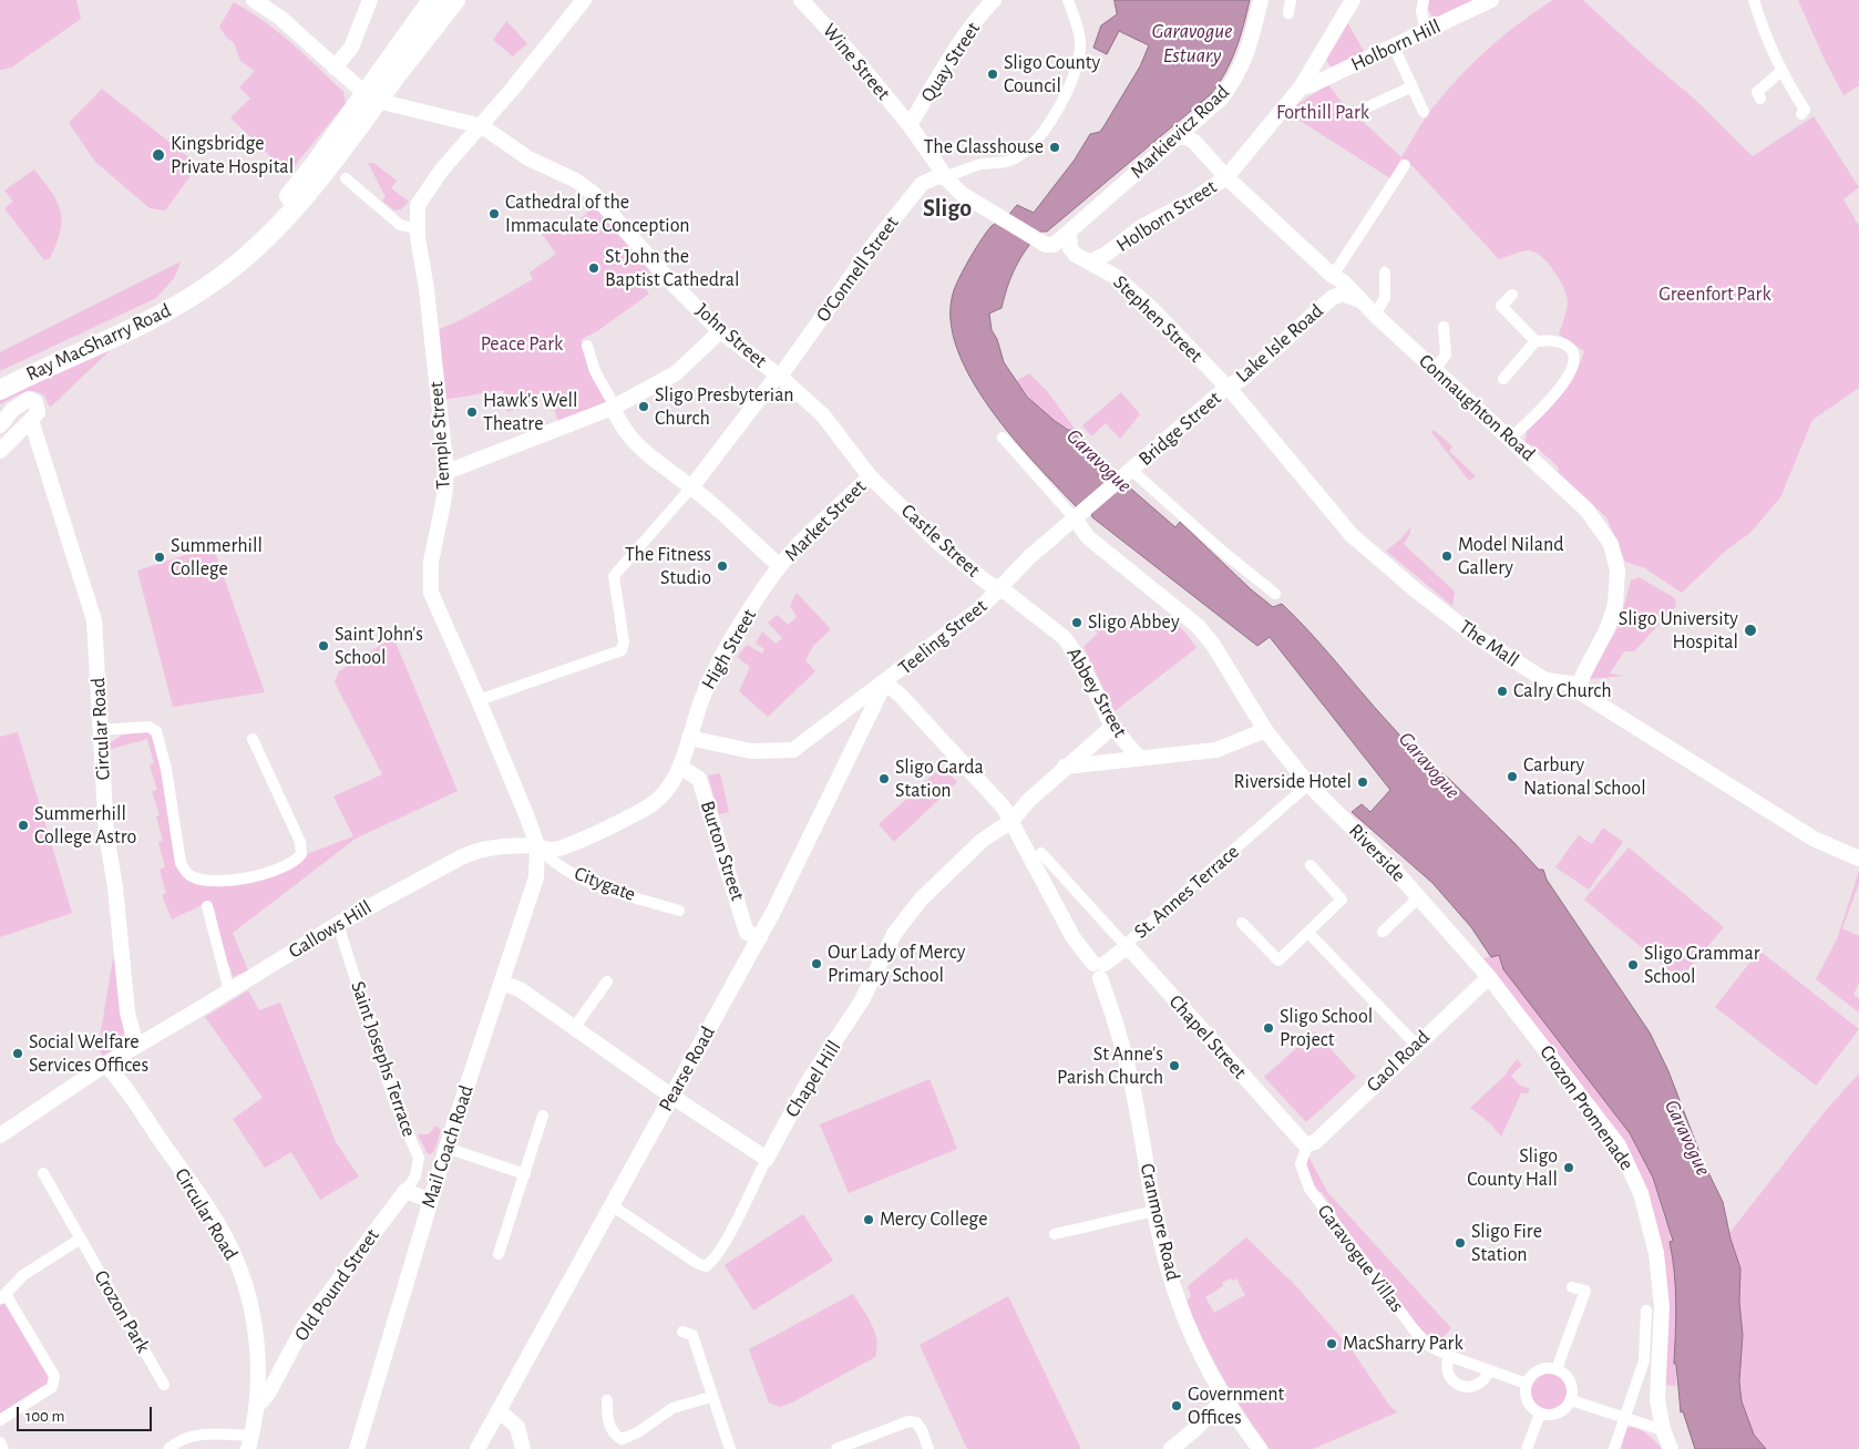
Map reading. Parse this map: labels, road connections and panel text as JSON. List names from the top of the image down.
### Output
{
  "streets": {
    "highway": ["Ray MacSharry Road"],
    "street": [
      "Holborn Hill",
      "Wine Street",
      "Quay Street",
      "Markievicz Road",
      "Holborn Street",
      "O'Connell Street",
      "Stephen Street",
      "John Street",
      "Lake Isle Road",
      "Connaughton Road",
      "Bridge Street",
      "Temple Street",
      "Market Street",
      "Castle Street",
      "Teeling Street",
      "The Mall",
      "High Street",
      "Abbey Street",
      "Circular Road",
      "Burton Street",
      "Riverside",
      "Citygate",
      "St. Annes Terrace",
      "Gallows Hill",
      "Chapel Street",
      "Saint Josephs Terrace",
      "Gaol Road",
      "Pearse Road",
      "Chapel Hill",
      "Crozon Promenade",
      "Mail Coach Road",
      "Cranmore Road",
      "Garavogue Villas",
      "Old Pound Street",
      "Crozon Park"
    ]
  },
  "crossings": [
    ["Holborn Hill", "Holborn Street"],
    ["Wine Street", "Quay Street"],
    ["Wine Street", "Markievicz Road"],
    ["Wine Street", "O'Connell Street"],
    ["Wine Street", "Stephen Street"],
    ["Markievicz Road", "Stephen Street"],
    ["Holborn Street", "Stephen Street"],
    ["Holborn Street", "Connaughton Road"],
    ["O'Connell Street", "John Street"],
    ["Stephen Street", "Lake Isle Road"],
    ["Stephen Street", "Bridge Street"],
    ["Stephen Street", "The Mall"],
    ["John Street", "Temple Street"],
    ["John Street", "Market Street"],
    ["John Street", "Castle Street"],
    ["Lake Isle Road", "Connaughton Road"],
    ["Lake Isle Road", "Bridge Street"],
    ["Lake Isle Road", "The Mall"],
    ["Connaughton Road", "The Mall"],
    ["Bridge Street", "Castle Street"],
    ["Bridge Street", "Teeling Street"],
    ["Bridge Street", "The Mall"],
    ["Bridge Street", "Abbey Street"],
    ["Bridge Street", "Riverside"],
    ["Temple Street", "Citygate"],
    ["Temple Street", "Gallows Hill"],
    ["Temple Street", "Mail Coach Road"],
    ["Market Street", "Castle Street"],
    ["Market Street", "High Street"],
    ["Castle Street", "Teeling Street"],
    ["Castle Street", "Abbey Street"],
    ["Teeling Street", "High Street"],
    ["Teeling Street", "Abbey Street"],
    ["Teeling Street", "Pearse Road"],
    ["High Street", "Burton Street"],
    ["High Street", "Gallows Hill"],
    ["Abbey Street", "Chapel Hill"],
    ["Circular Road", "Gallows Hill"],
    ["Circular Road", "Old Pound Street"],
    ["Burton Street", "Gallows Hill"],
    ["Burton Street", "Pearse Road"],
    ["Riverside", "St. Annes Terrace"],
    ["Riverside", "Gaol Road"],
    ["Riverside", "Crozon Promenade"],
    ["Citygate", "Gallows Hill"],
    ["Citygate", "Mail Coach Road"],
    ["St. Annes Terrace", "Chapel Street"],
    ["Gallows Hill", "Saint Josephs Terrace"],
    ["Gallows Hill", "Mail Coach Road"],
    ["Chapel Street", "Gaol Road"],
    ["Chapel Street", "Garavogue Villas"],
    ["Saint Josephs Terrace", "Old Pound Street"],
    ["Gaol Road", "Crozon Promenade"],
    ["Gaol Road", "Garavogue Villas"],
    ["Pearse Road", "Chapel Hill"],
    ["Chapel Hill", "Cranmore Road"]
  ],
  "districts": ["Sligo"],
  "water": ["Garavogue Estuary", "Garavogue"],
  "parks": ["Forthill Park", "Greenfort Park", "Peace Park"],
  "places": [
    "Sligo County Council",
    "The Glasshouse",
    "Kingsbridge Private Hospital",
    "Cathedral of the Immaculate Conception",
    "St John the Baptist Cathedral",
    "Sligo Presbyterian Church",
    "Hawk's Well Theatre",
    "Model Niland Gallery",
    "Summerhill College",
    "The Fitness Studio",
    "Sligo Abbey",
    "Sligo University Hospital",
    "Saint John's School",
    "Calry Church",
    "Carbury National School",
    "Sligo Garda Station",
    "Riverside Hotel",
    "Summerhill College Astro",
    "Our Lady of Mercy Primary School",
    "Sligo Grammar School",
    "Sligo School Project",
    "Social Welfare Services Offices",
    "St Anne's Parish Church",
    "Sligo County Hall",
    "Mercy College",
    "Sligo Fire Station",
    "MacSharry Park",
    "Government Offices"
  ],
  "scale_bar": "100 m"
}
